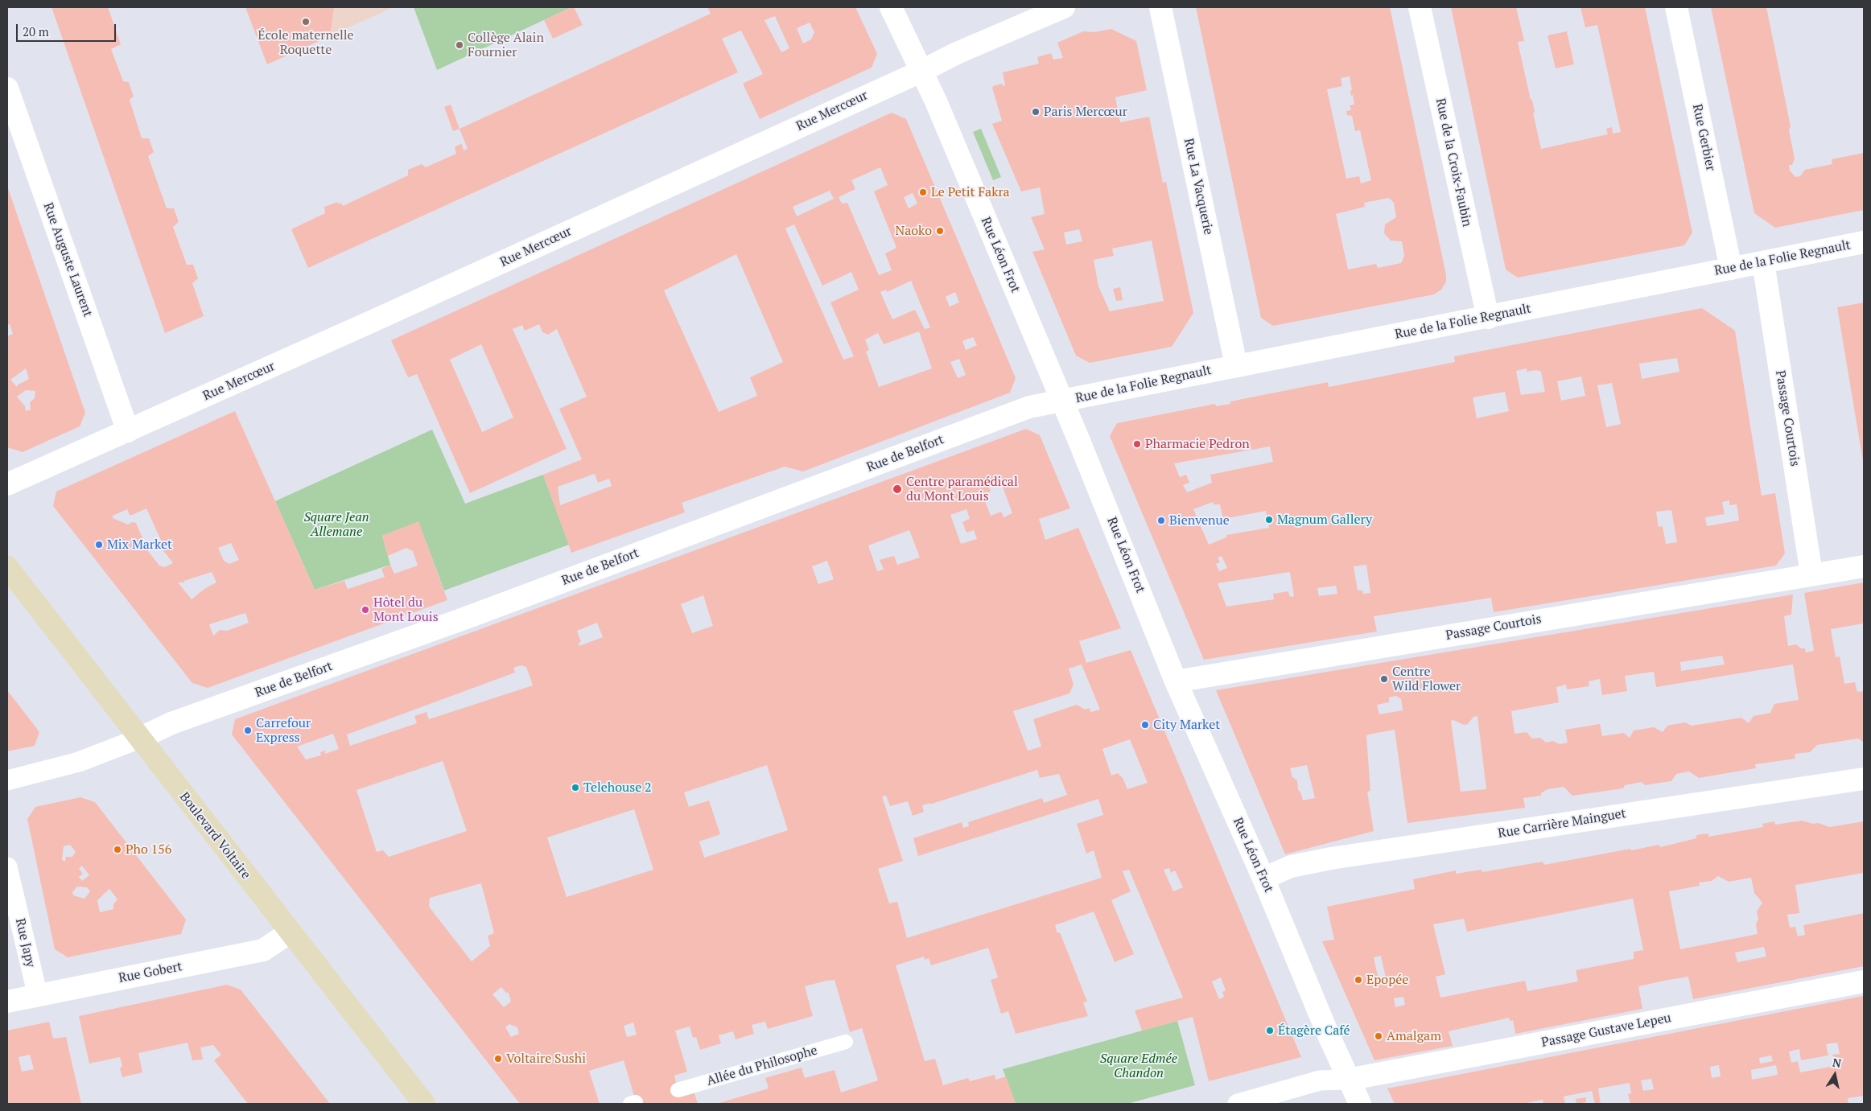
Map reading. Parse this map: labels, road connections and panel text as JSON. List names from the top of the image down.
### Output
{
  "streets": {
    "main road": ["Boulevard Voltaire"],
    "street": [
      "Rue Mercœur",
      "Rue Gerbier",
      "Rue de la Croix-Faubin",
      "Rue La Vacquerie",
      "Rue Léon Frot",
      "Rue de la Folie Regnault",
      "Rue Auguste Laurent",
      "Passage Courtois",
      "Rue de Belfort",
      "Rue Carrière Mainguet",
      "Rue Japy",
      "Rue Gobert",
      "Passage Gustave Lepeu"
    ],
    "lane": ["Allée du Philosophe"]
  },
  "crossings": [
    ["Rue Mercœur", "Rue Léon Frot"],
    ["Rue Mercœur", "Rue Auguste Laurent"],
    ["Rue Gerbier", "Rue de la Folie Regnault"],
    ["Rue de la Croix-Faubin", "Rue de la Folie Regnault"],
    ["Rue La Vacquerie", "Rue de la Folie Regnault"],
    ["Rue Léon Frot", "Rue de la Folie Regnault"],
    ["Rue Léon Frot", "Passage Courtois"],
    ["Rue Léon Frot", "Rue de Belfort"],
    ["Rue Léon Frot", "Rue Carrière Mainguet"],
    ["Rue Léon Frot", "Passage Gustave Lepeu"],
    ["Rue de la Folie Regnault", "Passage Courtois"],
    ["Rue de la Folie Regnault", "Rue de Belfort"],
    ["Rue de Belfort", "Boulevard Voltaire"],
    ["Boulevard Voltaire", "Rue Gobert"],
    ["Rue Japy", "Rue Gobert"]
  ],
  "parks": ["Square Jean Allemane", "Square Edmée Chandon"],
  "places": [
    "École maternelle Roquette",
    "Collège Alain Fournier",
    "Paris Mercœur",
    "Le Petit Fakra",
    "Naoko",
    "Pharmacie Pedron",
    "Centre paramédical du Mont Louis",
    "Magnum Gallery",
    "Bienvenue",
    "Mix Market",
    "Hôtel du Mont Louis",
    "Centre Wild Flower",
    "City Market",
    "Carrefour Express",
    "Telehouse 2",
    "Pho 156",
    "Epopée",
    "Étagère Café",
    "Amalgam",
    "Voltaire Sushi"
  ],
  "scale_bar": "20 m",
  "north": "top"
}
